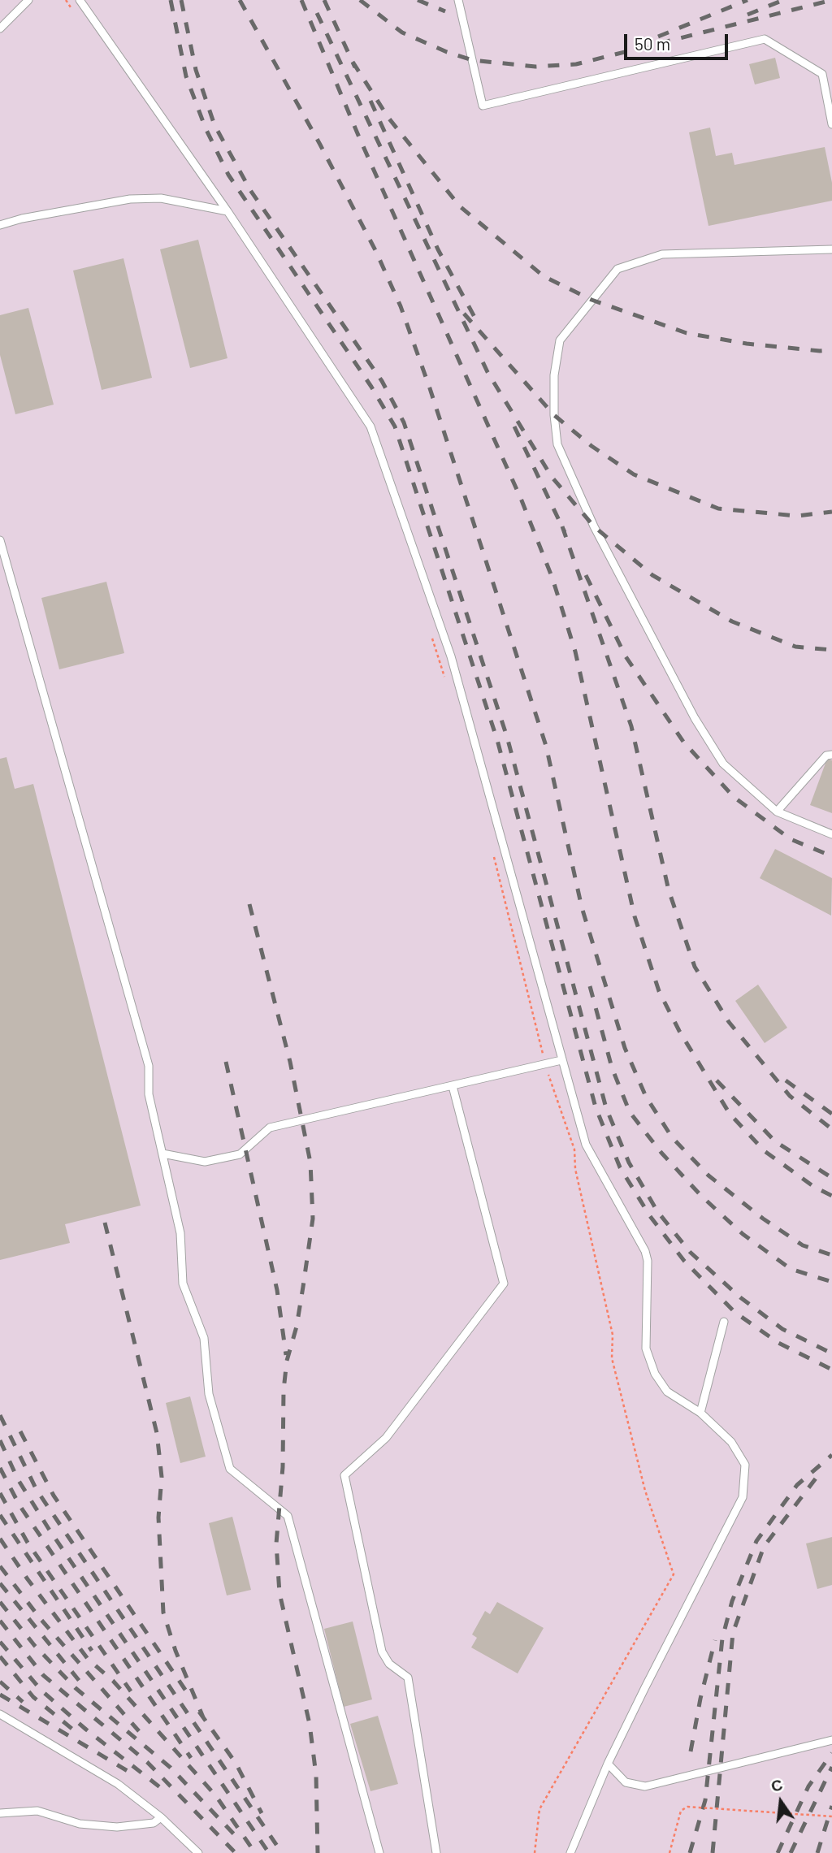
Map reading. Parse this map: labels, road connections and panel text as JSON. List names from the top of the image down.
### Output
{
  "scale_bar": "50 m",
  "north": "top"
}
